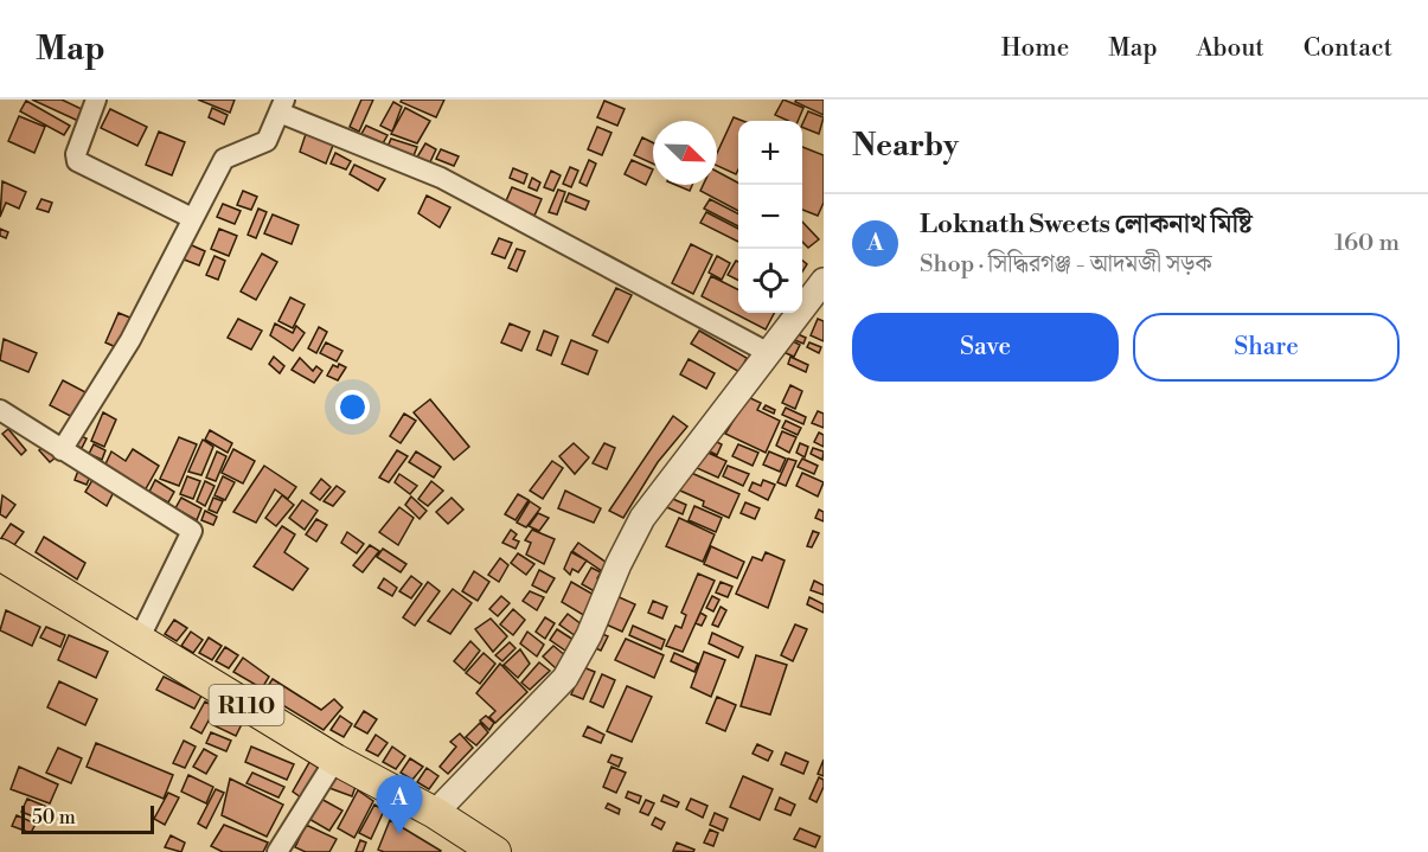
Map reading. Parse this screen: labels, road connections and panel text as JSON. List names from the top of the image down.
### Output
{
  "streets": {
    "main road": ["R110"]
  },
  "scale_bar": "50 m",
  "north": "bottom right",
  "page": {
    "header": "Map",
    "nav": [
      "Home",
      "Map",
      "About",
      "Contact"
    ],
    "heading": "Nearby",
    "map_buttons": ["+", "−"],
    "list": [
      {
        "mark": "A",
        "name": "Loknath Sweets লোকনাথ মিষ্টি",
        "note": "Shop · সিদ্ধিরগঞ্জ - আদমজী সড়ক",
        "value": "160 m"
      }
    ],
    "buttons": ["Save", "Share"],
    "pins": "A",
    "scale": "50 m"
  }
}
